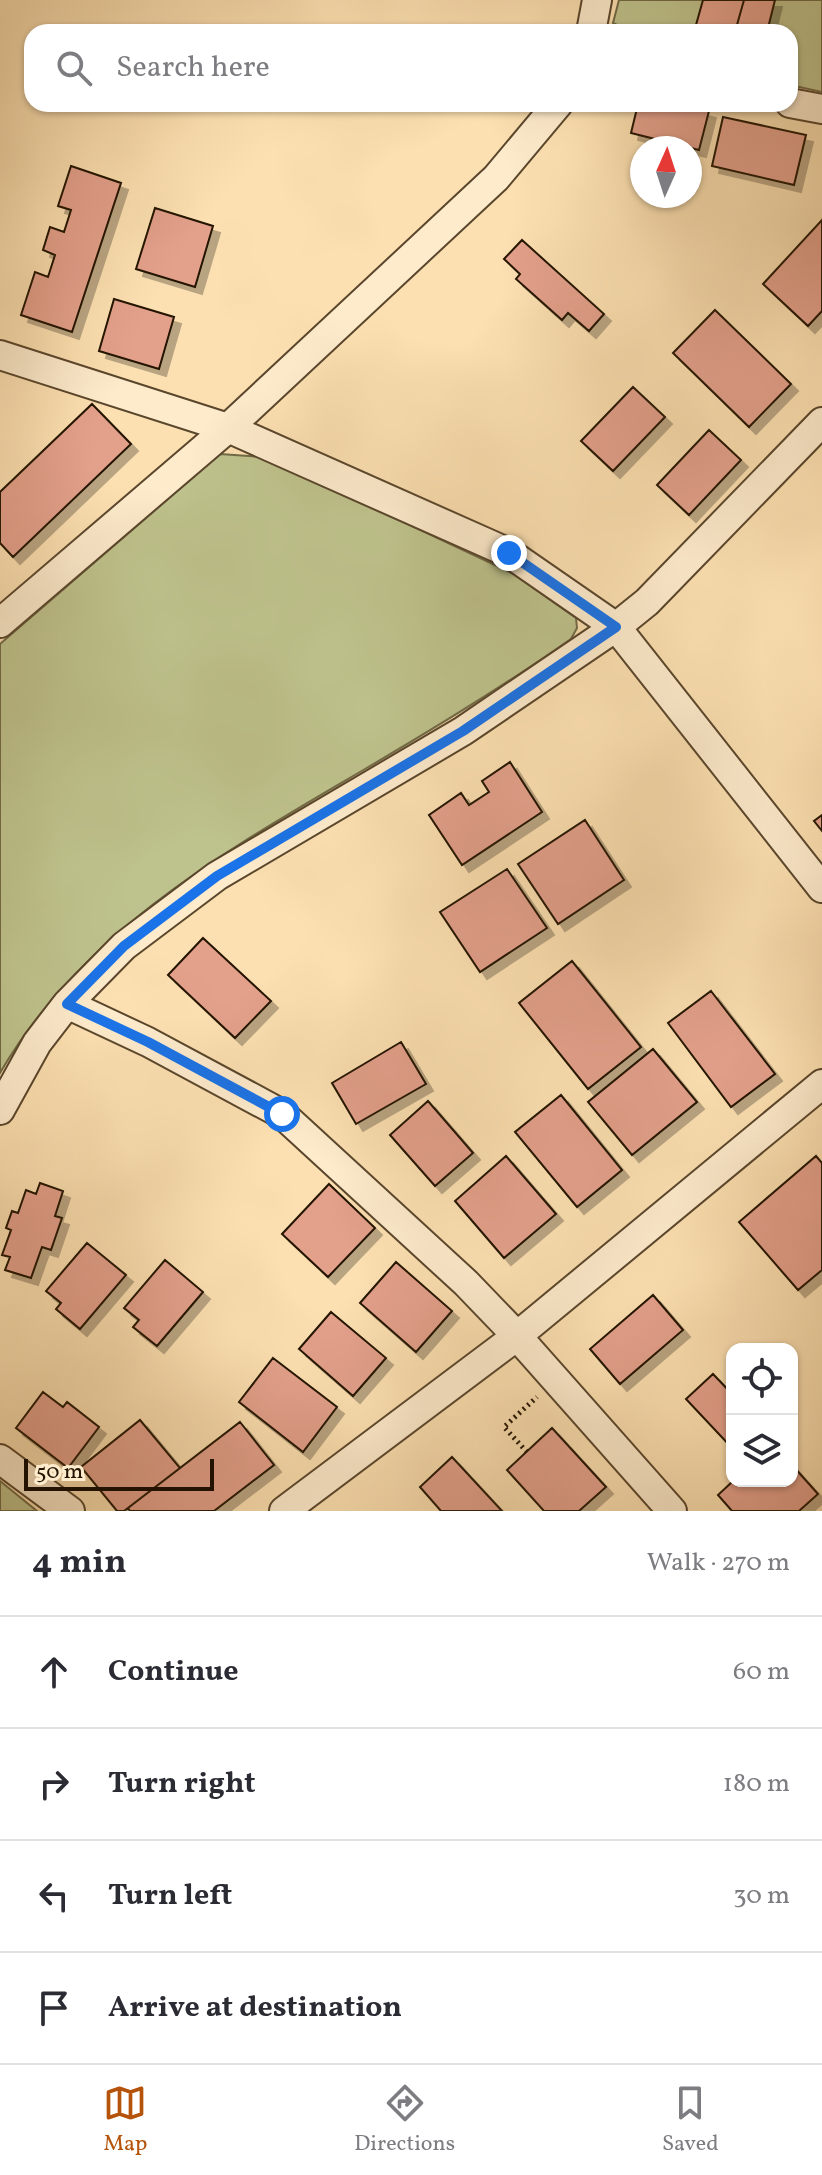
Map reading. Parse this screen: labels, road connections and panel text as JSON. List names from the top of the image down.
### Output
{
  "scale_bar": "50 m",
  "north": "top",
  "page": {
    "search": "Search here",
    "scale": "50 m",
    "heading": ["4 min", "Walk · 270 m"],
    "list": [
      ["Continue", "60 m"],
      ["Turn right", "180 m"],
      ["Turn left", "30 m"],
      "Arrive at destination"
    ],
    "nav": ["Map", "Directions", "Saved"]
  }
}
